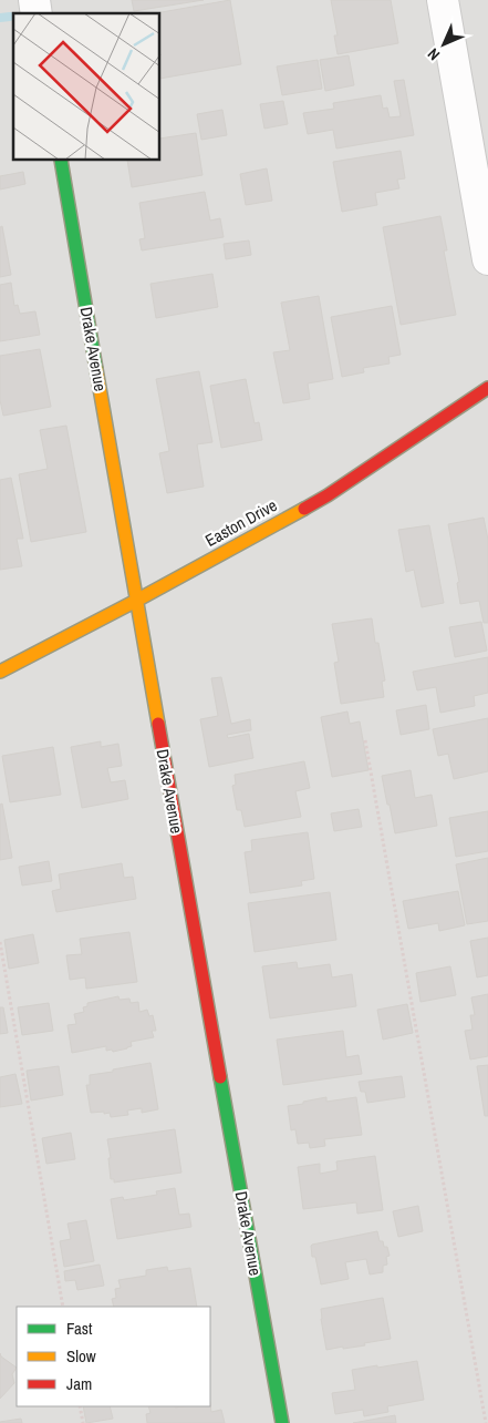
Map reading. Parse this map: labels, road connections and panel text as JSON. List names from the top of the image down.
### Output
{
  "streets": {
    "street": ["Drake Avenue", "Easton Drive"]
  },
  "crossings": [
    ["Drake Avenue", "Easton Drive"]
  ],
  "legend": ["Fast", "Slow", "Jam"],
  "north": "bottom left"
}
